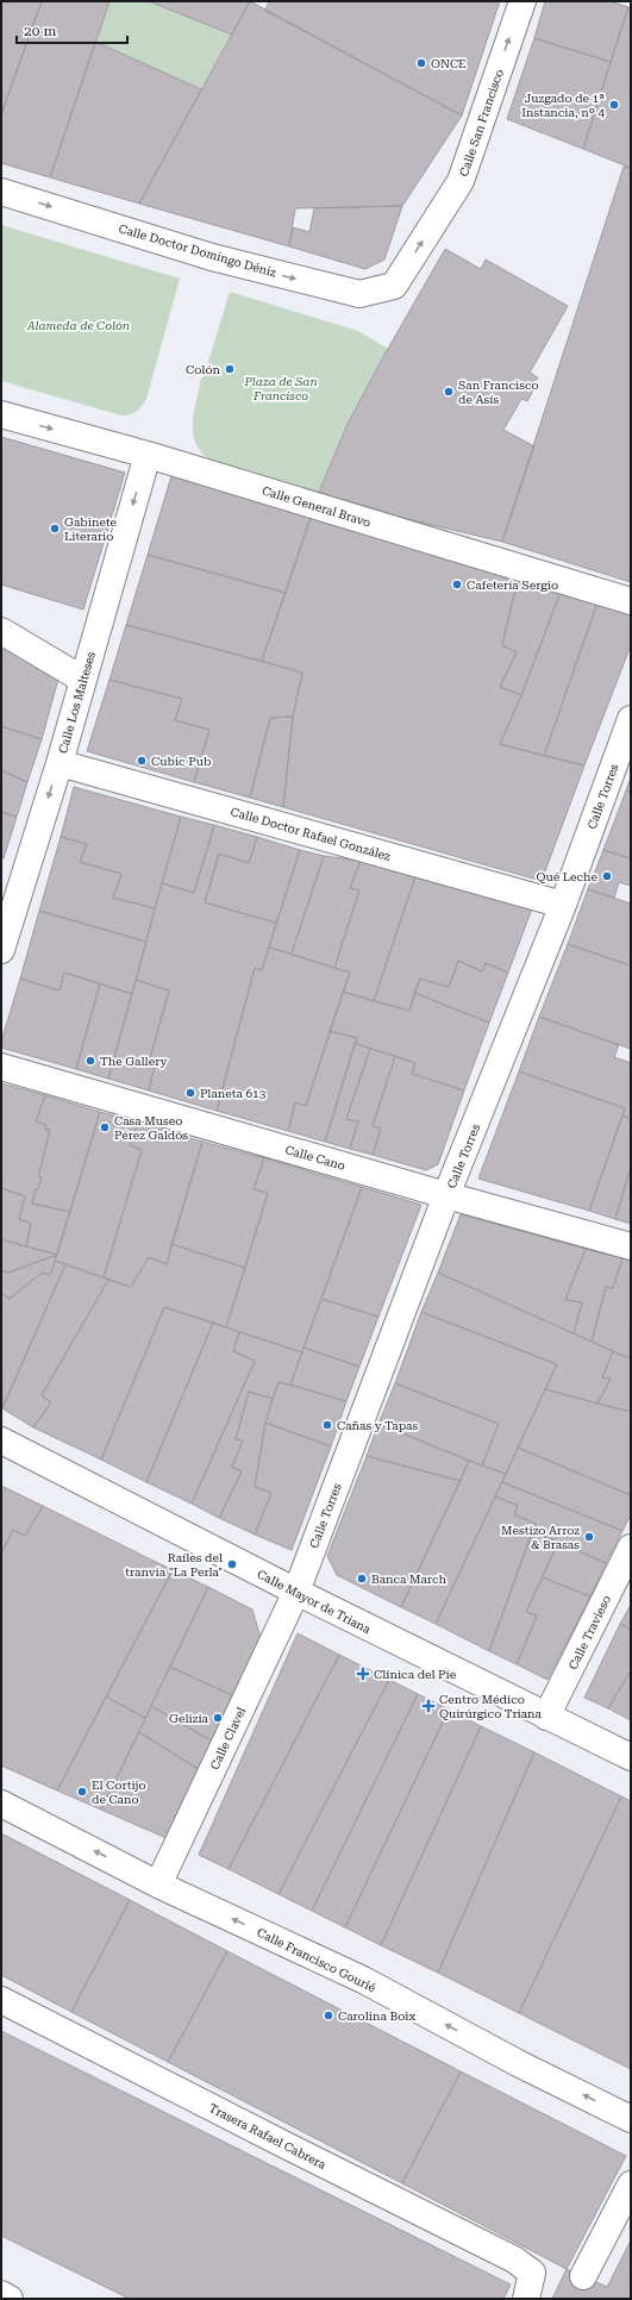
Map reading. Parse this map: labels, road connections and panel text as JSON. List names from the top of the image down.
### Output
{
  "streets": {
    "street": [
      "Calle San Francisco",
      "Calle Doctor Domingo Déniz",
      "Calle General Bravo",
      "Calle Los Malteses",
      "Calle Torres",
      "Calle Doctor Rafael González",
      "Calle Cano",
      "Calle Mayor de Triana",
      "Calle Travieso",
      "Calle Clavel",
      "Calle Francisco Gourié",
      "Trasera Rafael Cabrera"
    ]
  },
  "crossings": [
    ["Calle San Francisco", "Calle Doctor Domingo Déniz"],
    ["Calle General Bravo", "Calle Los Malteses"],
    ["Calle Los Malteses", "Calle Doctor Rafael González"],
    ["Calle Torres", "Calle Doctor Rafael González"],
    ["Calle Torres", "Calle Cano"],
    ["Calle Torres", "Calle Mayor de Triana"],
    ["Calle Torres", "Calle Clavel"],
    ["Calle Mayor de Triana", "Calle Travieso"],
    ["Calle Mayor de Triana", "Calle Clavel"],
    ["Calle Clavel", "Calle Francisco Gourié"]
  ],
  "one_way": [
    "Calle San Francisco",
    "Calle Doctor Domingo Déniz",
    "Calle Los Malteses",
    "Calle Francisco Gourié"
  ],
  "parks": ["Alameda de Colón", "Plaza de San Francisco"],
  "places": {
    "other": [
      "ONCE",
      "Juzgado de 1ª Instancia, nº 4",
      "Colón",
      "San Francisco de Asís",
      "Gabinete Literario",
      "Cafetería Sergio",
      "Cubic Pub",
      "Qué Leche",
      "The Gallery",
      "Planeta 613",
      "Casa Museo Pérez Galdós",
      "Cañas y Tapas",
      "Mestizo Arroz & Brasas",
      "Raíles del tranvía \"La Perla\"",
      "Banca March",
      "Gelizia",
      "El Cortijo de Cano",
      "Carolina Boix"
    ],
    "health": ["Clínica del Pie", "Centro Médico Quirúrgico Triana"]
  },
  "scale_bar": "20 m"
}
